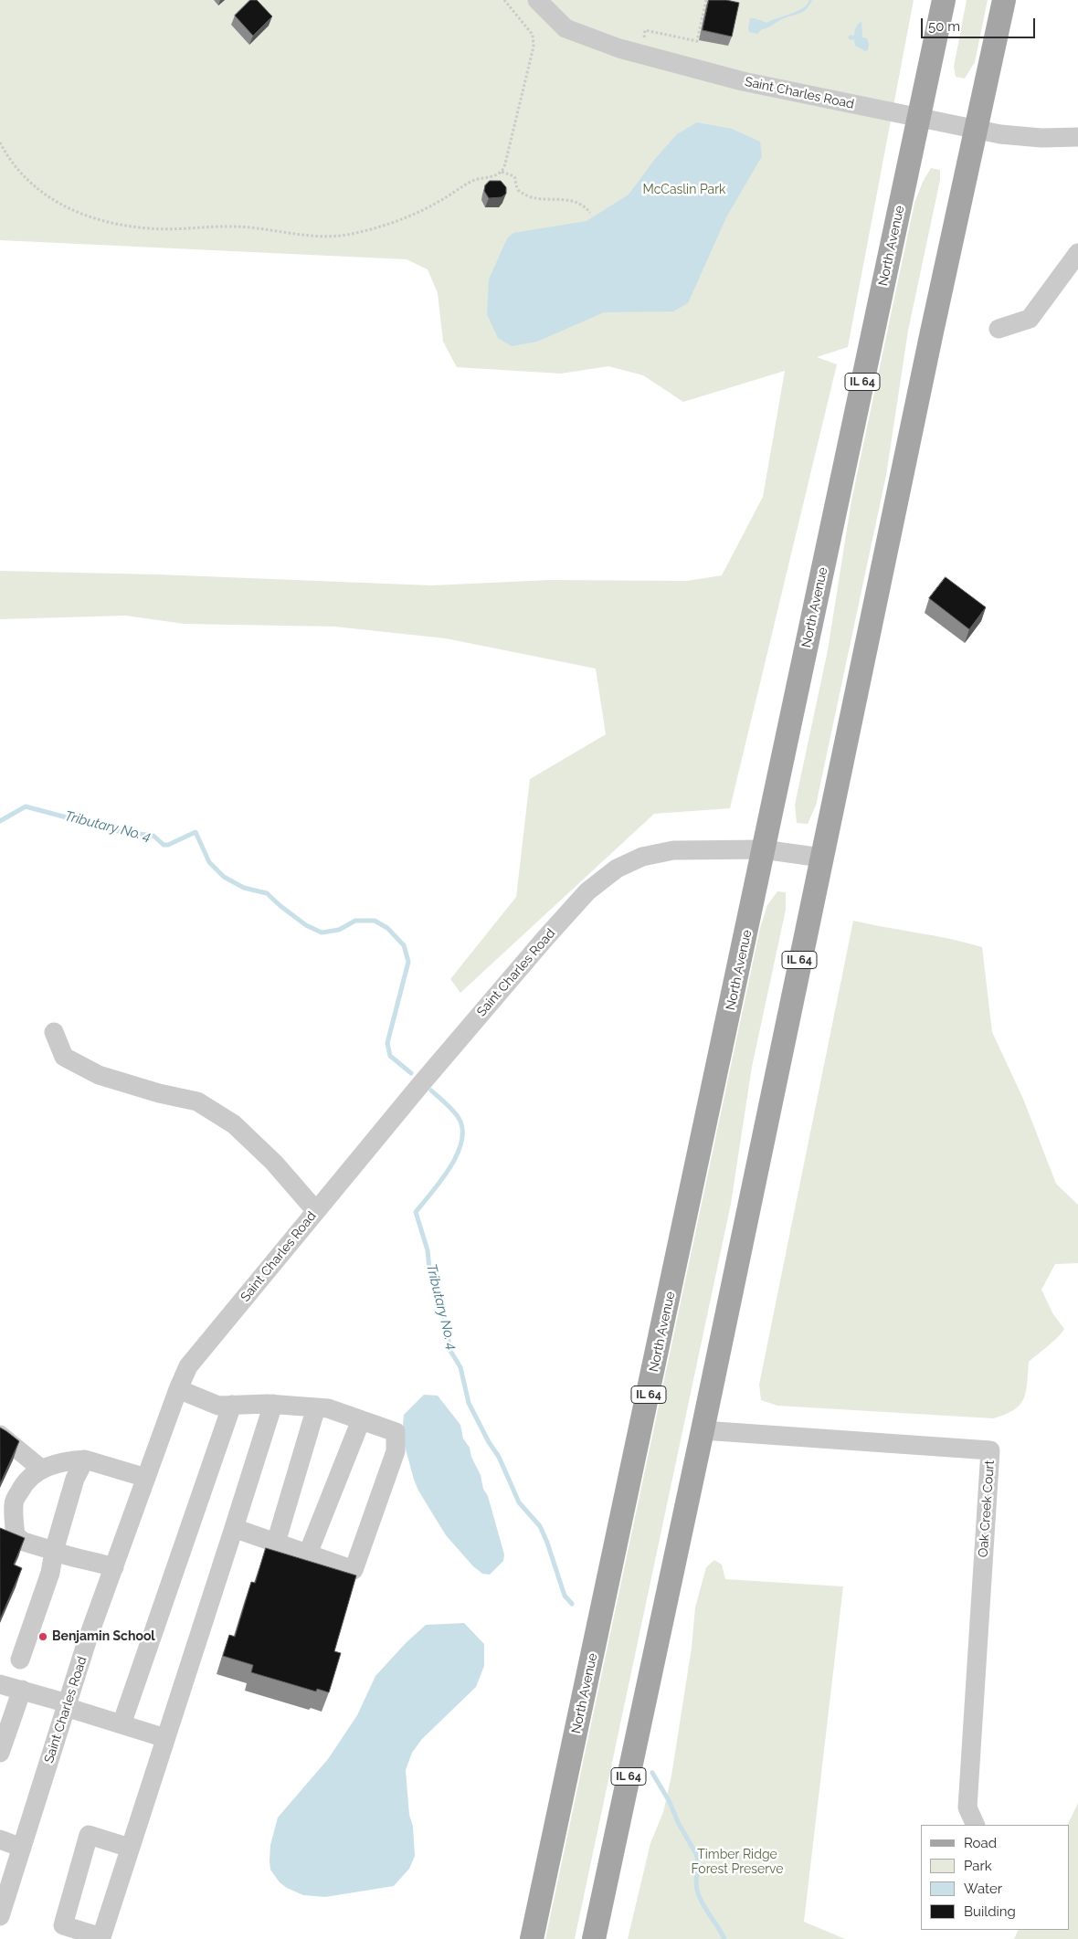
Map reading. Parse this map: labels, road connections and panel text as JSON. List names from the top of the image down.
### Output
{
  "streets": {
    "main road": ["North Avenue", "IL 64"],
    "street": ["Saint Charles Road", "Oak Creek Court"]
  },
  "crossings": [
    ["Saint Charles Road", "North Avenue"],
    ["Saint Charles Road", "IL 64"],
    ["IL 64", "Oak Creek Court"]
  ],
  "water": ["Tributary No. 4"],
  "parks": ["McCaslin Park", "Timber Ridge Forest Preserve"],
  "places": ["Benjamin School"],
  "legend": [
    "Road",
    "Park",
    "Water",
    "Building"
  ],
  "scale_bar": "50 m"
}
